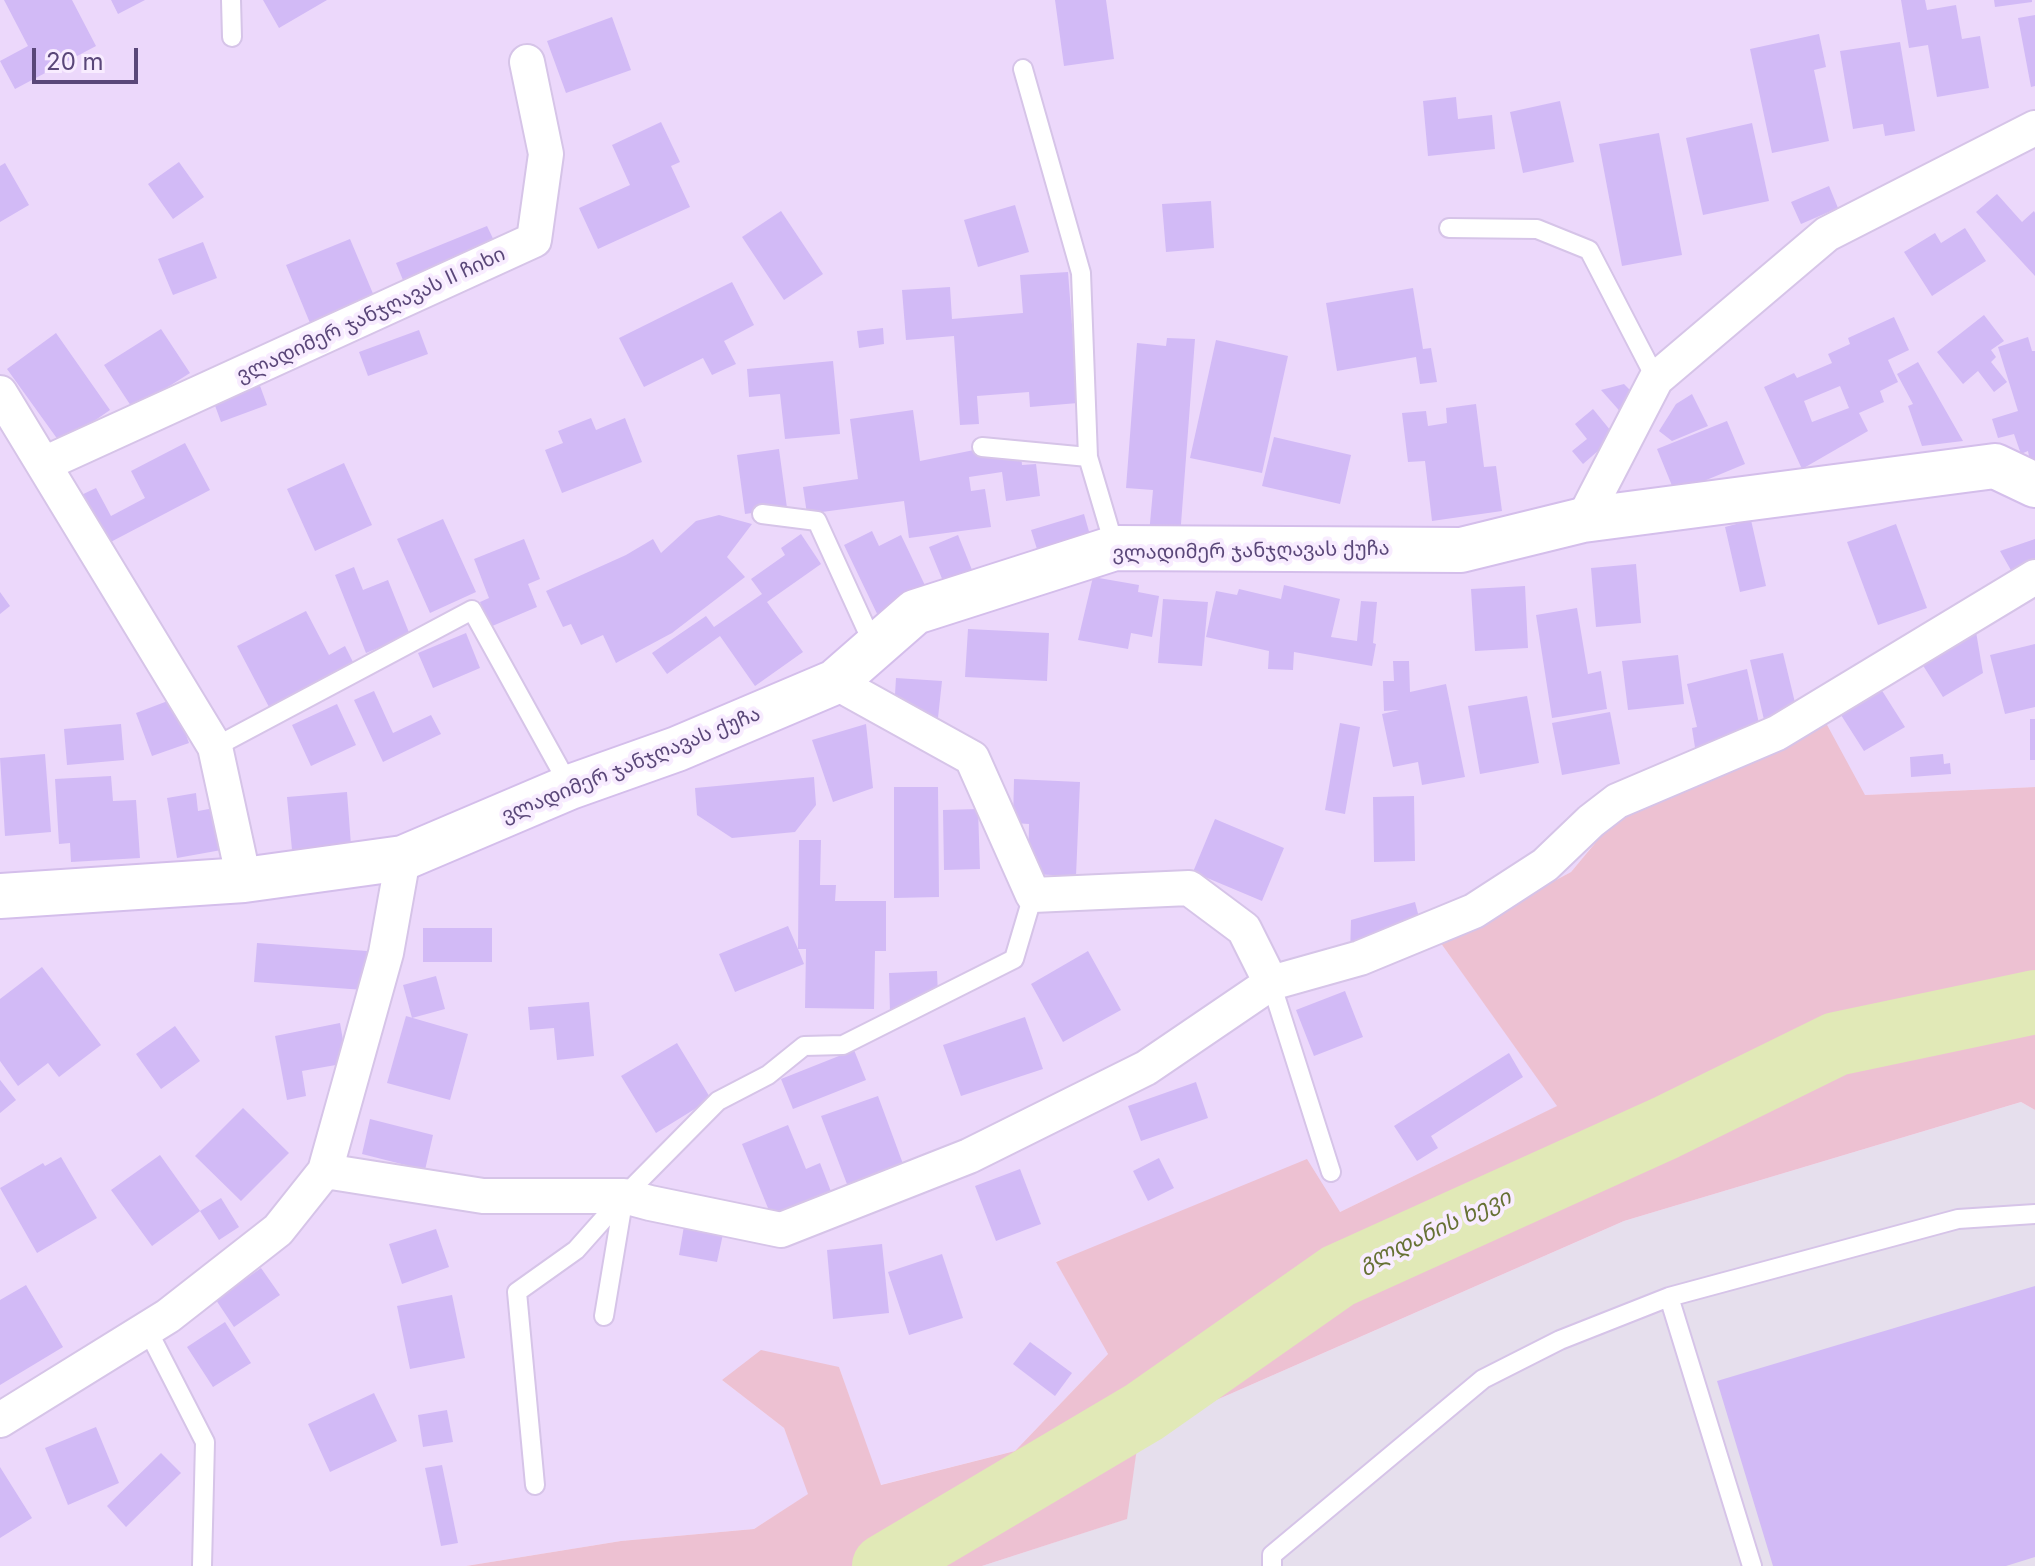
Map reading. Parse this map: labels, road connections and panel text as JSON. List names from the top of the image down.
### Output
{
  "streets": {
    "street": ["ვლადიმერ ჯანჯღავას II ჩიხი", "ვლადიმერ ჯანჯღავას ქუჩა"]
  },
  "water": ["გლდანის ხევი"],
  "scale_bar": "20 m"
}
